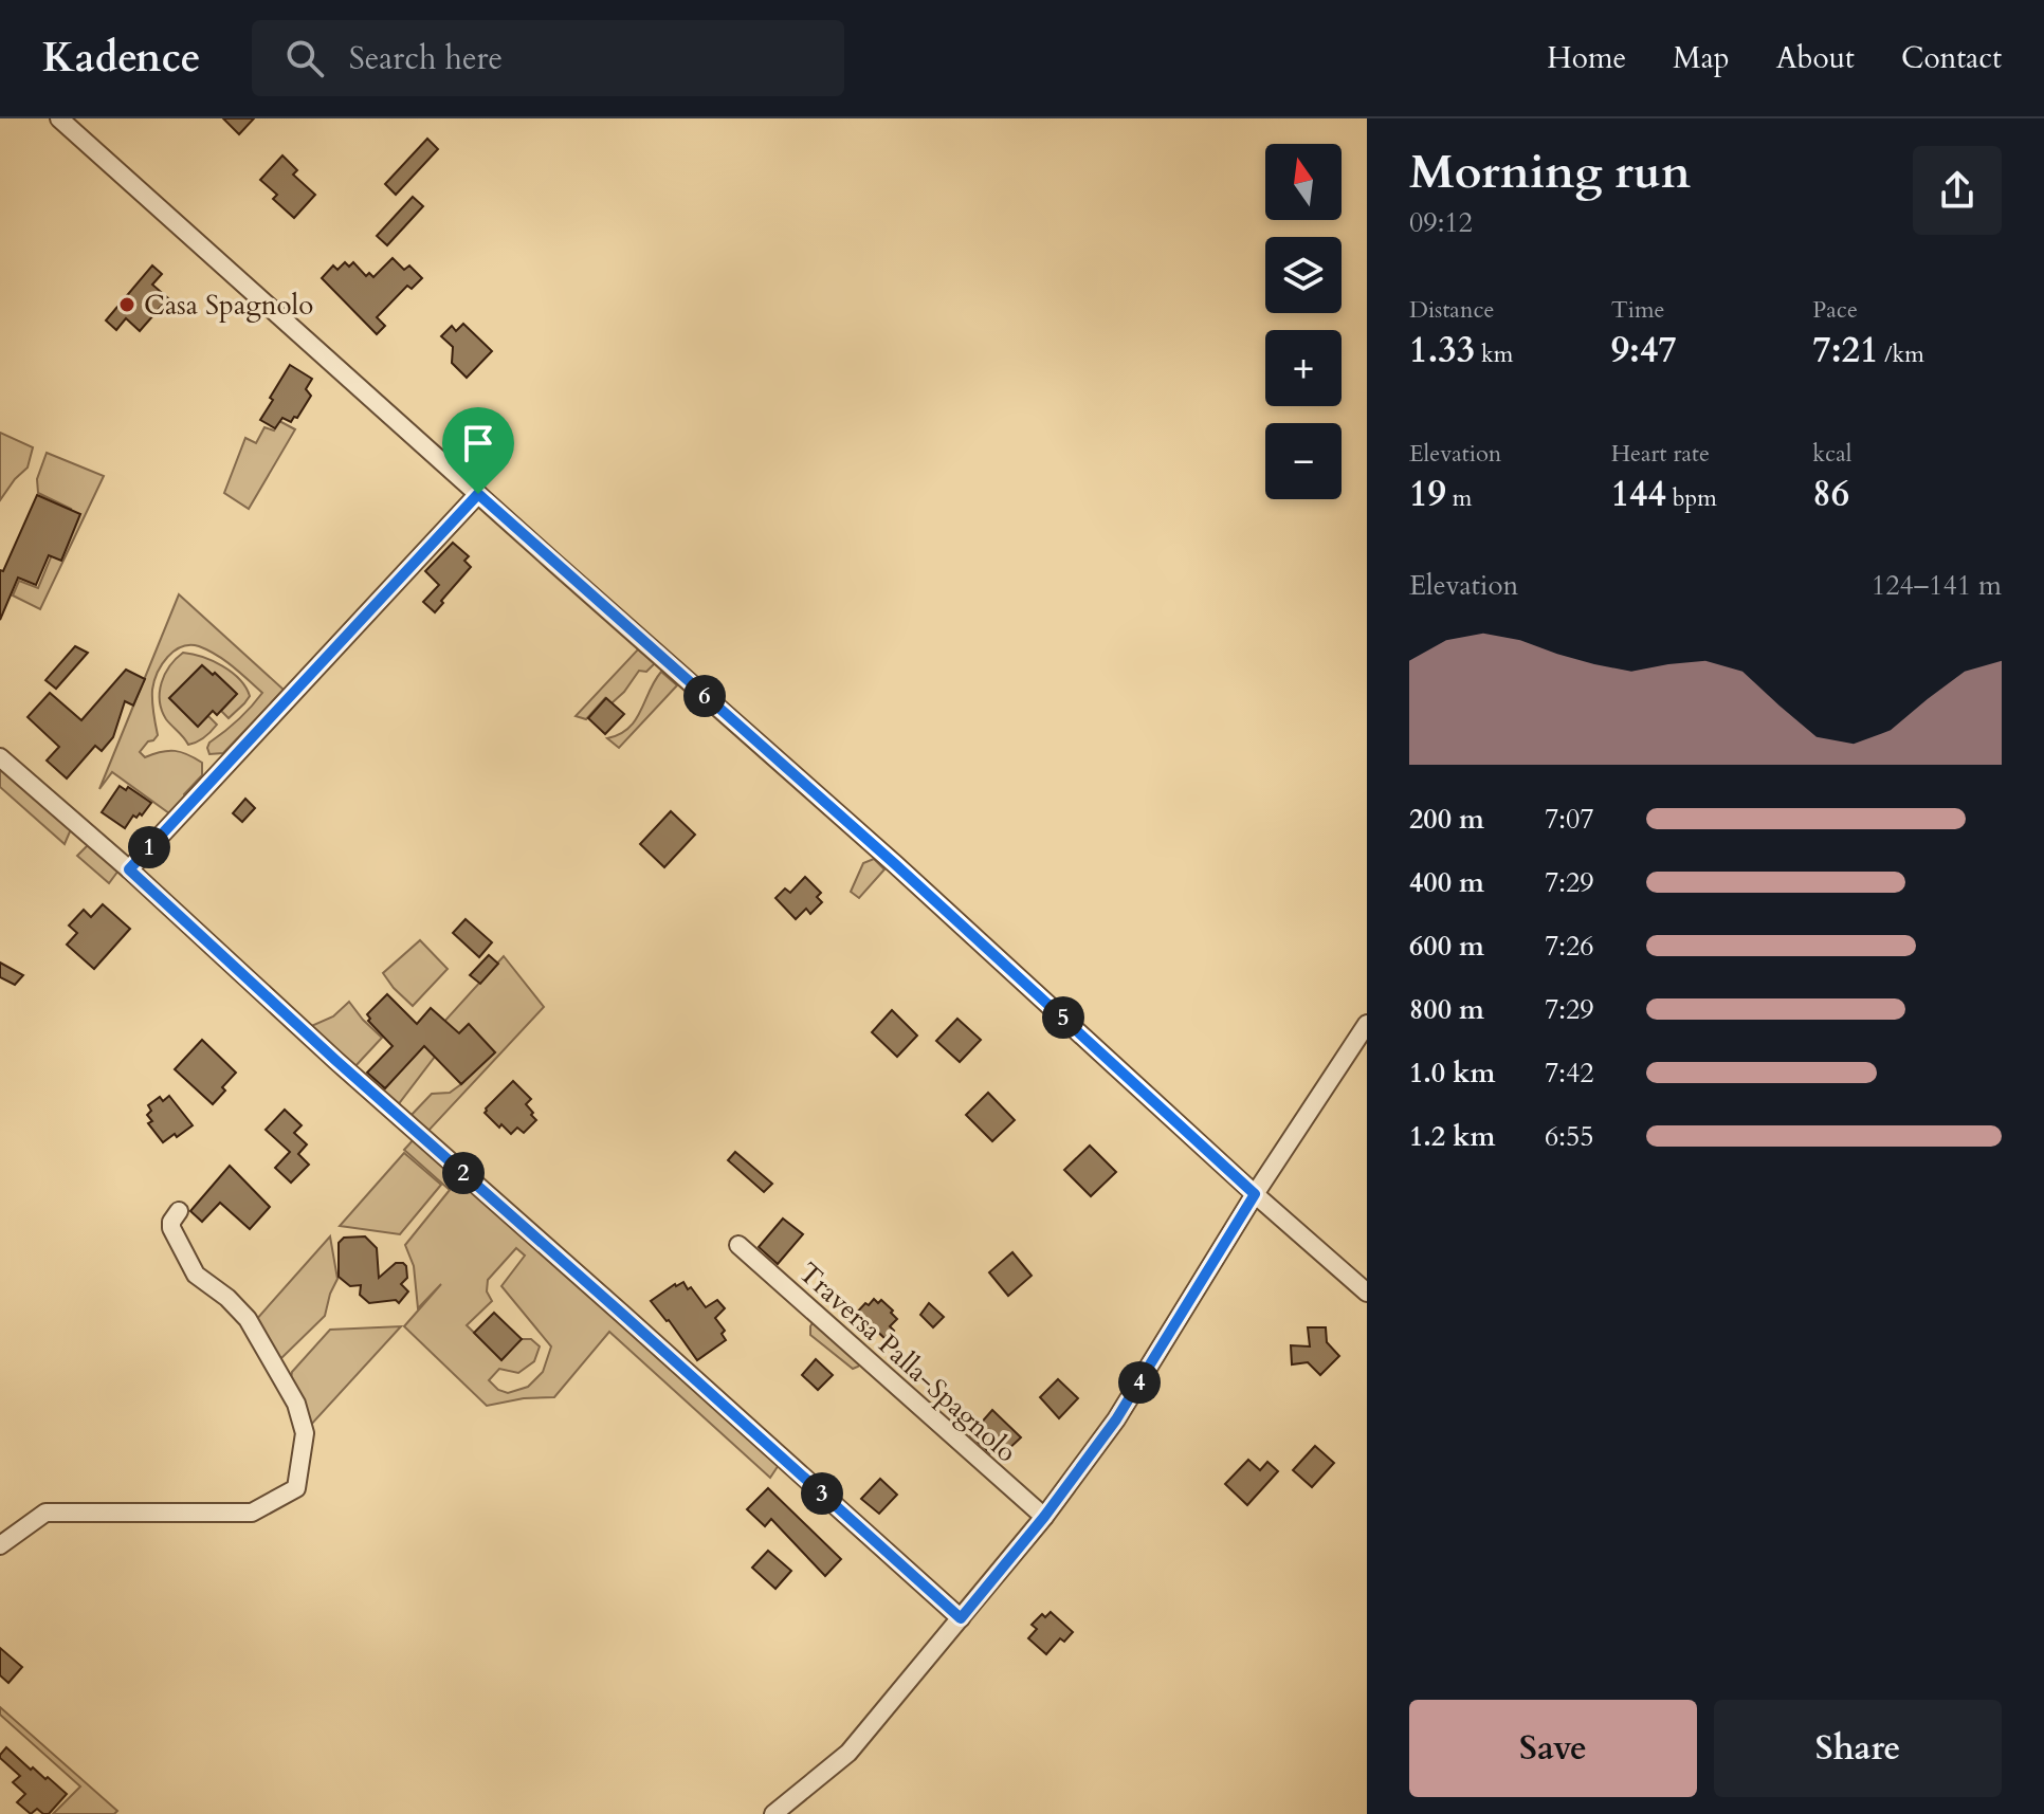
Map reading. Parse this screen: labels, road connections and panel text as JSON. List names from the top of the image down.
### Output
{
  "streets": {
    "street": ["Traversa Palla-Spagnolo"]
  },
  "places": ["Casa Spagnolo"],
  "north": "top",
  "page": {
    "header": "Kadence",
    "search": "Search here",
    "nav": [
      "Home",
      "Map",
      "About",
      "Contact"
    ],
    "heading": ["Morning run", "09:12"],
    "map_buttons": ["+", "−"],
    "stats": [
      ["Distance", "1.33 km"],
      ["Time", "9:47"],
      ["Pace", "7:21 /km"],
      ["Elevation", "19 m"],
      ["Heart rate", "144 bpm"],
      ["kcal", "86"]
    ],
    "chart": ["Elevation", "124–141 m"],
    "pins": [
      "6",
      "1",
      "5",
      "2",
      "4",
      "3"
    ],
    "list": [
      {
        "name": "200 m",
        "note": "7:07"
      },
      {
        "name": "400 m",
        "note": "7:29"
      },
      {
        "name": "600 m",
        "note": "7:26"
      },
      {
        "name": "800 m",
        "note": "7:29"
      },
      {
        "name": "1.0 km",
        "note": "7:42"
      },
      {
        "name": "1.2 km",
        "note": "6:55"
      }
    ],
    "buttons": ["Save", "Share"]
  }
}
